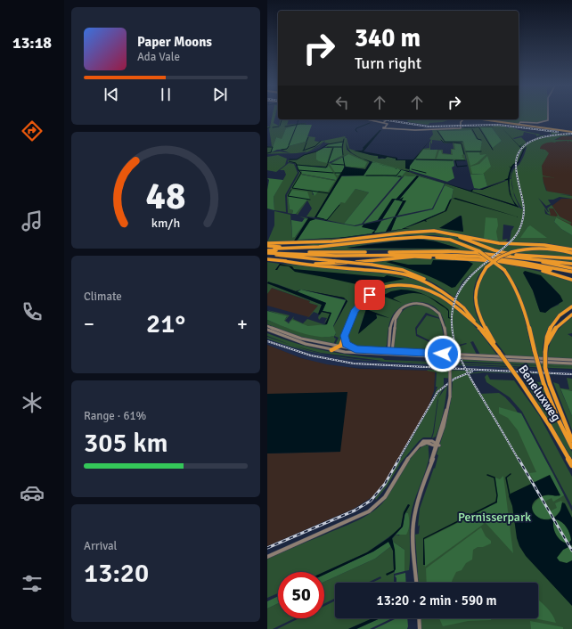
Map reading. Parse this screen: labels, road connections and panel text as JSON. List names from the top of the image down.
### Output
{
  "streets": {
    "highway": ["Beneluxweg"]
  },
  "parks": ["Pernisserpark"],
  "page": {
    "tabs": "13:18",
    "turn": ["340 m", "Turn right"],
    "song": ["Paper Moons", "Ada Vale"],
    "tile": [
      "Climate",
      ["Range · 61%", "305 km"],
      ["Arrival", "13:20"]
    ],
    "heat": ["−", "21°", "+"],
    "limit": "50",
    "trip": "13:20 · 2 min · 590 m",
    "gauge": ["48", "km/h"]
  }
}
